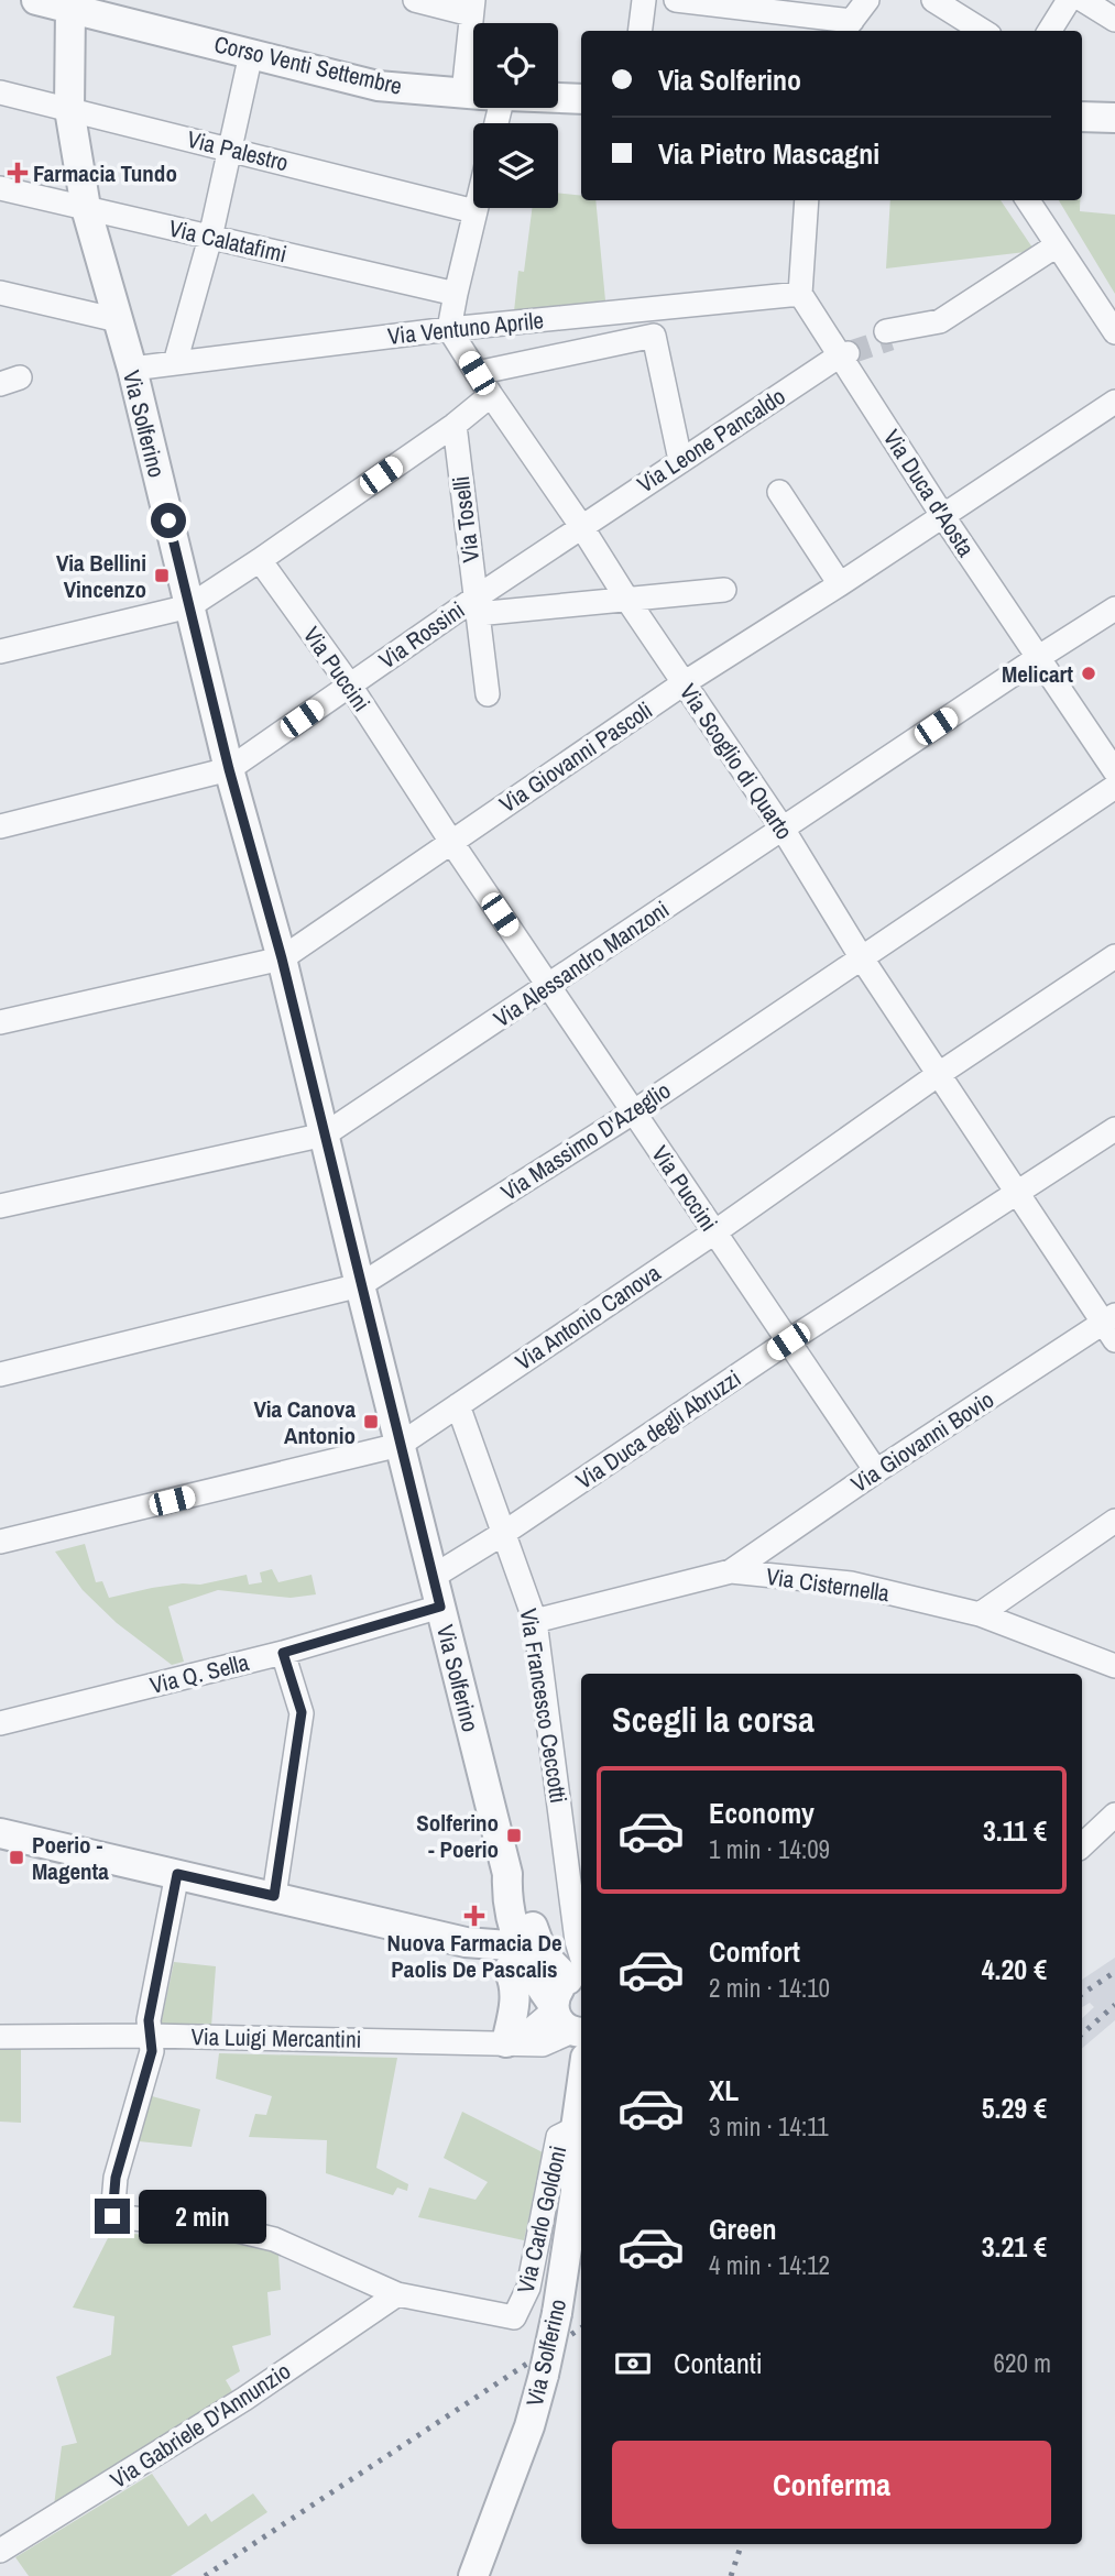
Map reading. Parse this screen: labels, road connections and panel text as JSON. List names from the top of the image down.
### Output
{
  "streets": {
    "street": [
      "Corso Venti Settembre",
      "Via Palestro",
      "Via Calatafimi",
      "Via Ventuno Aprile",
      "Via Solferino",
      "Via Leone Pancaldo",
      "Via Duca d'Aosta",
      "Via Toselli",
      "Via Rossini",
      "Via Puccini",
      "Via Giovanni Pascoli",
      "Via Scoglio di Quarto",
      "Via Alessandro Manzoni",
      "Via Massimo D'Azeglio",
      "Via Antonio Canova",
      "Via Duca degli Abruzzi",
      "Via Giovanni Bovio",
      "Via Cisternella",
      "Via Q. Sella",
      "Via Francesco Ceccotti",
      "Via Luigi Mercantini",
      "Via Carlo Goldoni",
      "Via Gabriele D'Annunzio"
    ]
  },
  "crossings": [
    ["Corso Venti Settembre", "Via Solferino"],
    ["Via Palestro", "Via Solferino"],
    ["Via Calatafimi", "Via Solferino"],
    ["Via Ventuno Aprile", "Via Solferino"],
    ["Via Ventuno Aprile", "Via Duca d'Aosta"],
    ["Via Ventuno Aprile", "Via Scoglio di Quarto"],
    ["Via Solferino", "Via Rossini"],
    ["Via Solferino", "Via Giovanni Pascoli"],
    ["Via Solferino", "Via Alessandro Manzoni"],
    ["Via Solferino", "Via Massimo D'Azeglio"],
    ["Via Solferino", "Via Antonio Canova"],
    ["Via Solferino", "Via Duca degli Abruzzi"],
    ["Via Solferino", "Via Q. Sella"],
    ["Via Solferino", "Via Francesco Ceccotti"],
    ["Via Solferino", "Via Luigi Mercantini"],
    ["Via Solferino", "Via Carlo Goldoni"],
    ["Via Leone Pancaldo", "Via Duca d'Aosta"],
    ["Via Leone Pancaldo", "Via Rossini"],
    ["Via Leone Pancaldo", "Via Scoglio di Quarto"],
    ["Via Duca d'Aosta", "Via Giovanni Pascoli"],
    ["Via Duca d'Aosta", "Via Alessandro Manzoni"],
    ["Via Toselli", "Via Rossini"],
    ["Via Rossini", "Via Puccini"],
    ["Via Rossini", "Via Scoglio di Quarto"],
    ["Via Puccini", "Via Giovanni Pascoli"],
    ["Via Puccini", "Via Alessandro Manzoni"],
    ["Via Puccini", "Via Massimo D'Azeglio"],
    ["Via Puccini", "Via Antonio Canova"],
    ["Via Puccini", "Via Duca degli Abruzzi"],
    ["Via Puccini", "Via Giovanni Bovio"],
    ["Via Giovanni Pascoli", "Via Scoglio di Quarto"],
    ["Via Scoglio di Quarto", "Via Alessandro Manzoni"],
    ["Via Scoglio di Quarto", "Via Massimo D'Azeglio"],
    ["Via Scoglio di Quarto", "Via Antonio Canova"],
    ["Via Scoglio di Quarto", "Via Duca degli Abruzzi"],
    ["Via Scoglio di Quarto", "Via Giovanni Bovio"],
    ["Via Antonio Canova", "Via Francesco Ceccotti"],
    ["Via Duca degli Abruzzi", "Via Francesco Ceccotti"],
    ["Via Giovanni Bovio", "Via Cisternella"],
    ["Via Cisternella", "Via Francesco Ceccotti"],
    ["Via Francesco Ceccotti", "Via Luigi Mercantini"],
    ["Via Luigi Mercantini", "Via Carlo Goldoni"],
    ["Via Carlo Goldoni", "Via Gabriele D'Annunzio"]
  ],
  "places": {
    "health": ["Farmacia Tundo", "Nuova Farmacia De Paolis De Pascalis"],
    "transit": [
      "Via Bellini Vincenzo",
      "Via Canova Antonio",
      "Solferino - Poerio",
      "Poerio - Magenta"
    ],
    "other": ["Melicart"]
  },
  "page": {
    "banner": ["Via Solferino", "Via Pietro Mascagni"],
    "heading": "Scegli la corsa",
    "list": [
      {
        "name": "Economy",
        "note": "1 min · 14:09",
        "value": "3.11 €"
      },
      {
        "name": "Comfort",
        "note": "2 min · 14:10",
        "value": "4.20 €"
      },
      {
        "name": "XL",
        "note": "3 min · 14:11",
        "value": "5.29 €"
      },
      {
        "name": "Green",
        "note": "4 min · 14:12",
        "value": "3.21 €"
      }
    ],
    "bubble": "2 min",
    "pay": ["Contanti", "620 m"],
    "buttons": "Conferma"
  }
}
